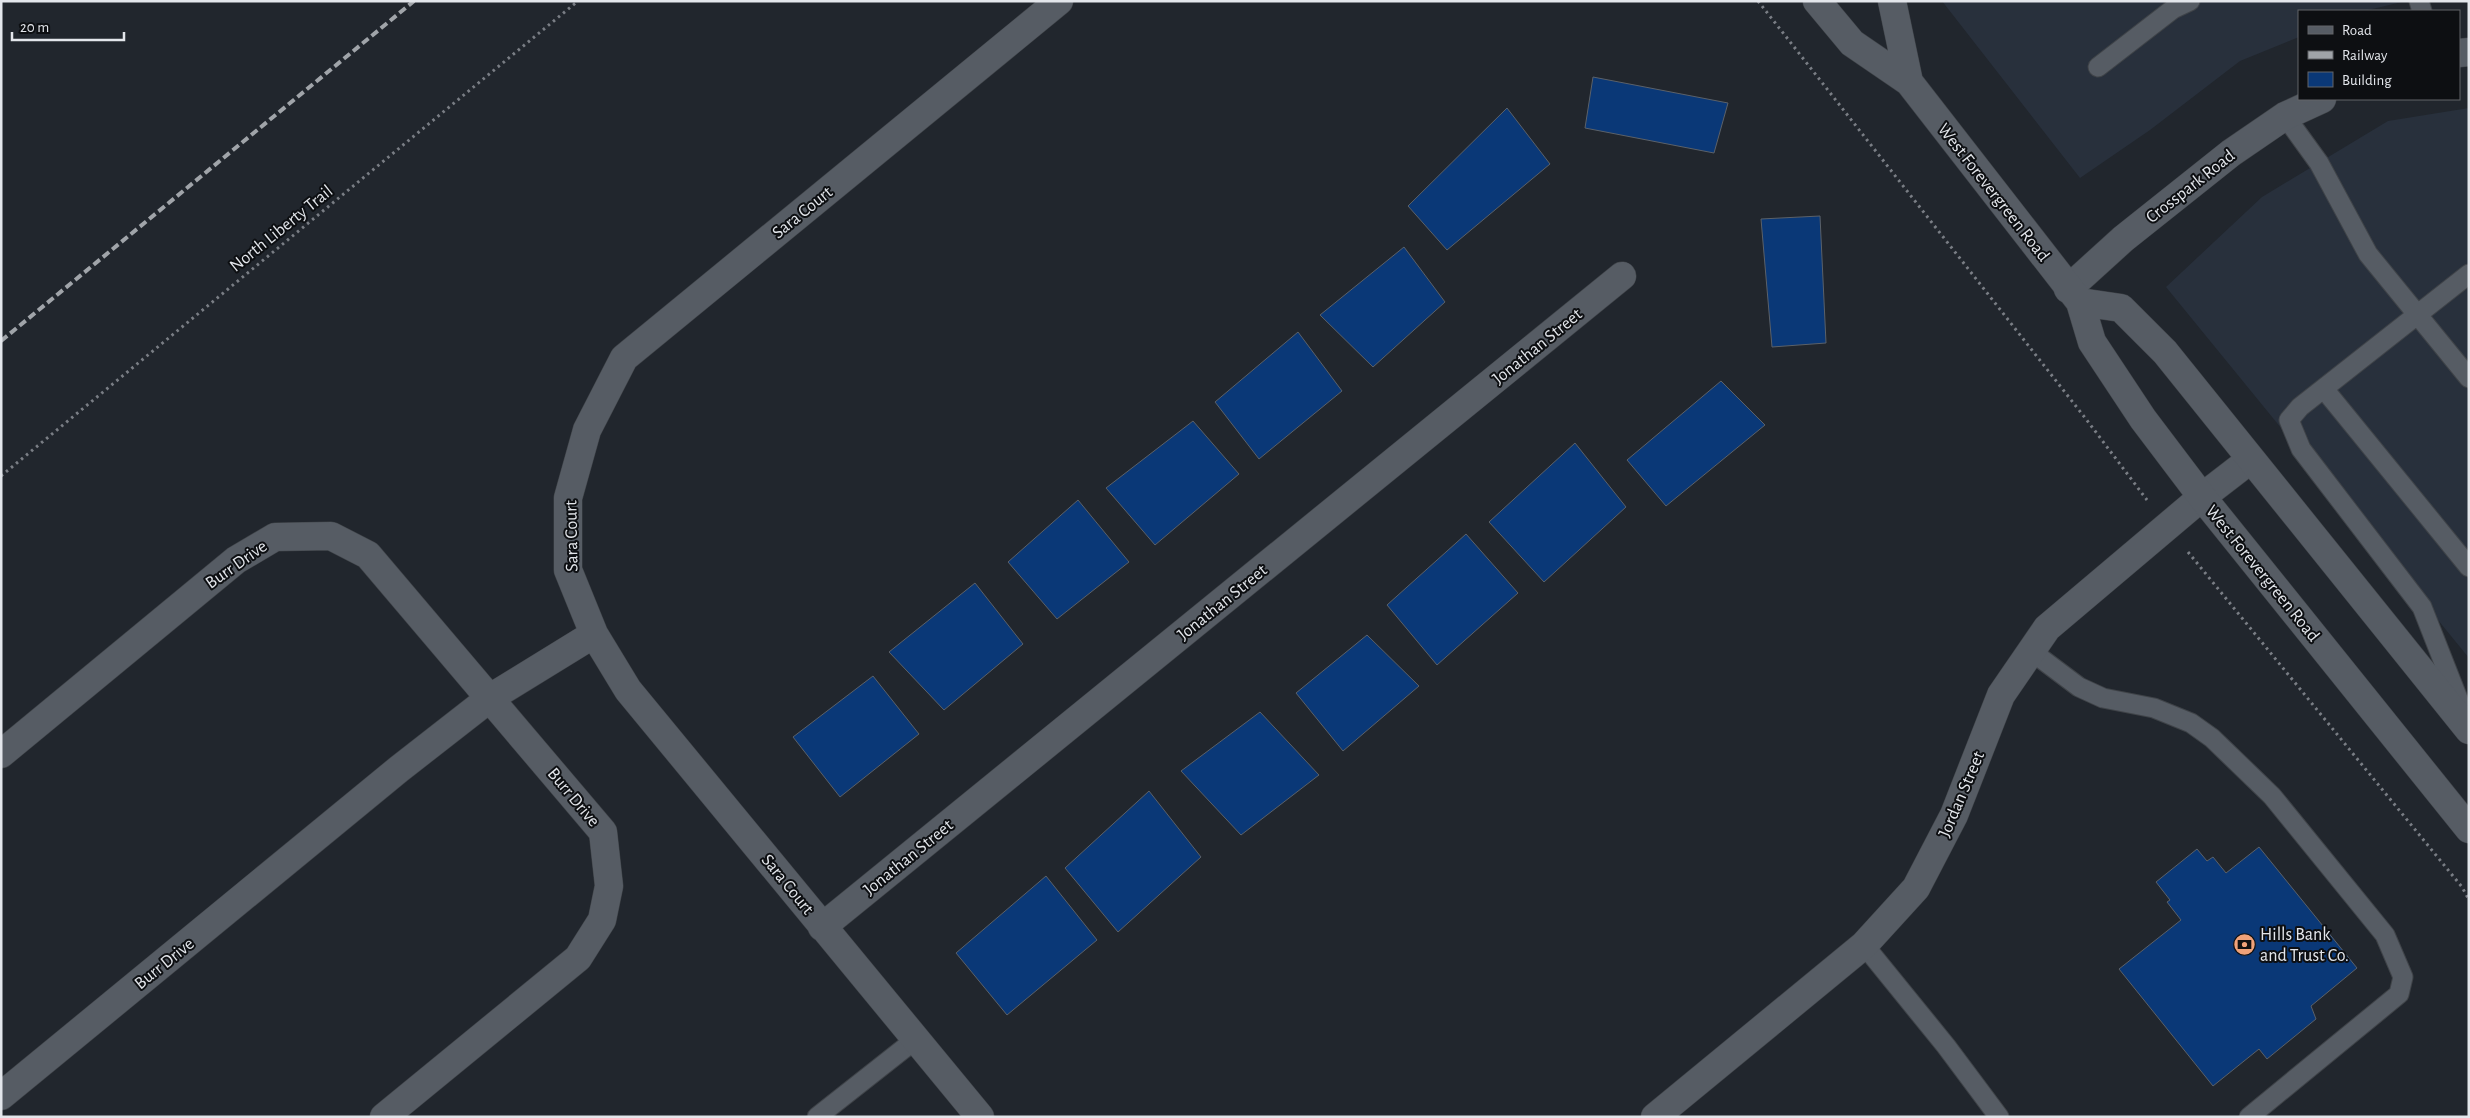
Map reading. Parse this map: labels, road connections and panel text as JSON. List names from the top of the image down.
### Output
{
  "streets": {
    "street": [
      "Crosspark Road",
      "West Forevergreen Road",
      "Sara Court",
      "Jonathan Street",
      "Burr Drive",
      "Jordan Street"
    ],
    "path": ["North Liberty Trail"]
  },
  "crossings": [
    ["Crosspark Road", "West Forevergreen Road"],
    ["West Forevergreen Road", "Jordan Street"],
    ["Sara Court", "Jonathan Street"],
    ["Sara Court", "Burr Drive"]
  ],
  "places": {
    "bank": ["Hills Bank and Trust Co."]
  },
  "legend": ["Road", "Railway", "Building"],
  "scale_bar": "20 m"
}
